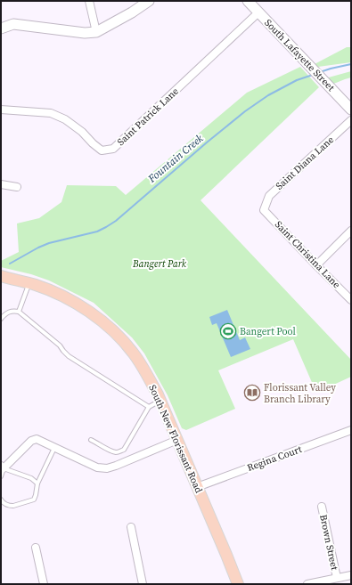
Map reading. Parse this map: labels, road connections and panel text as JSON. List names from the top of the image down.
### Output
{
  "streets": {
    "main road": ["South New Florissant Road"],
    "street": [
      "South Lafayette Street",
      "Saint Patrick Lane",
      "Saint Diana Lane",
      "Saint Christina Lane",
      "Regina Court",
      "Brown Street"
    ]
  },
  "crossings": [
    ["South Lafayette Street", "Saint Patrick Lane"],
    ["Saint Diana Lane", "Saint Christina Lane"],
    ["South New Florissant Road", "Regina Court"]
  ],
  "water": ["Fountain Creek"],
  "parks": ["Bangert Park"],
  "places": {
    "sports": ["Bangert Pool"],
    "library": ["Florissant Valley Branch Library"]
  }
}
